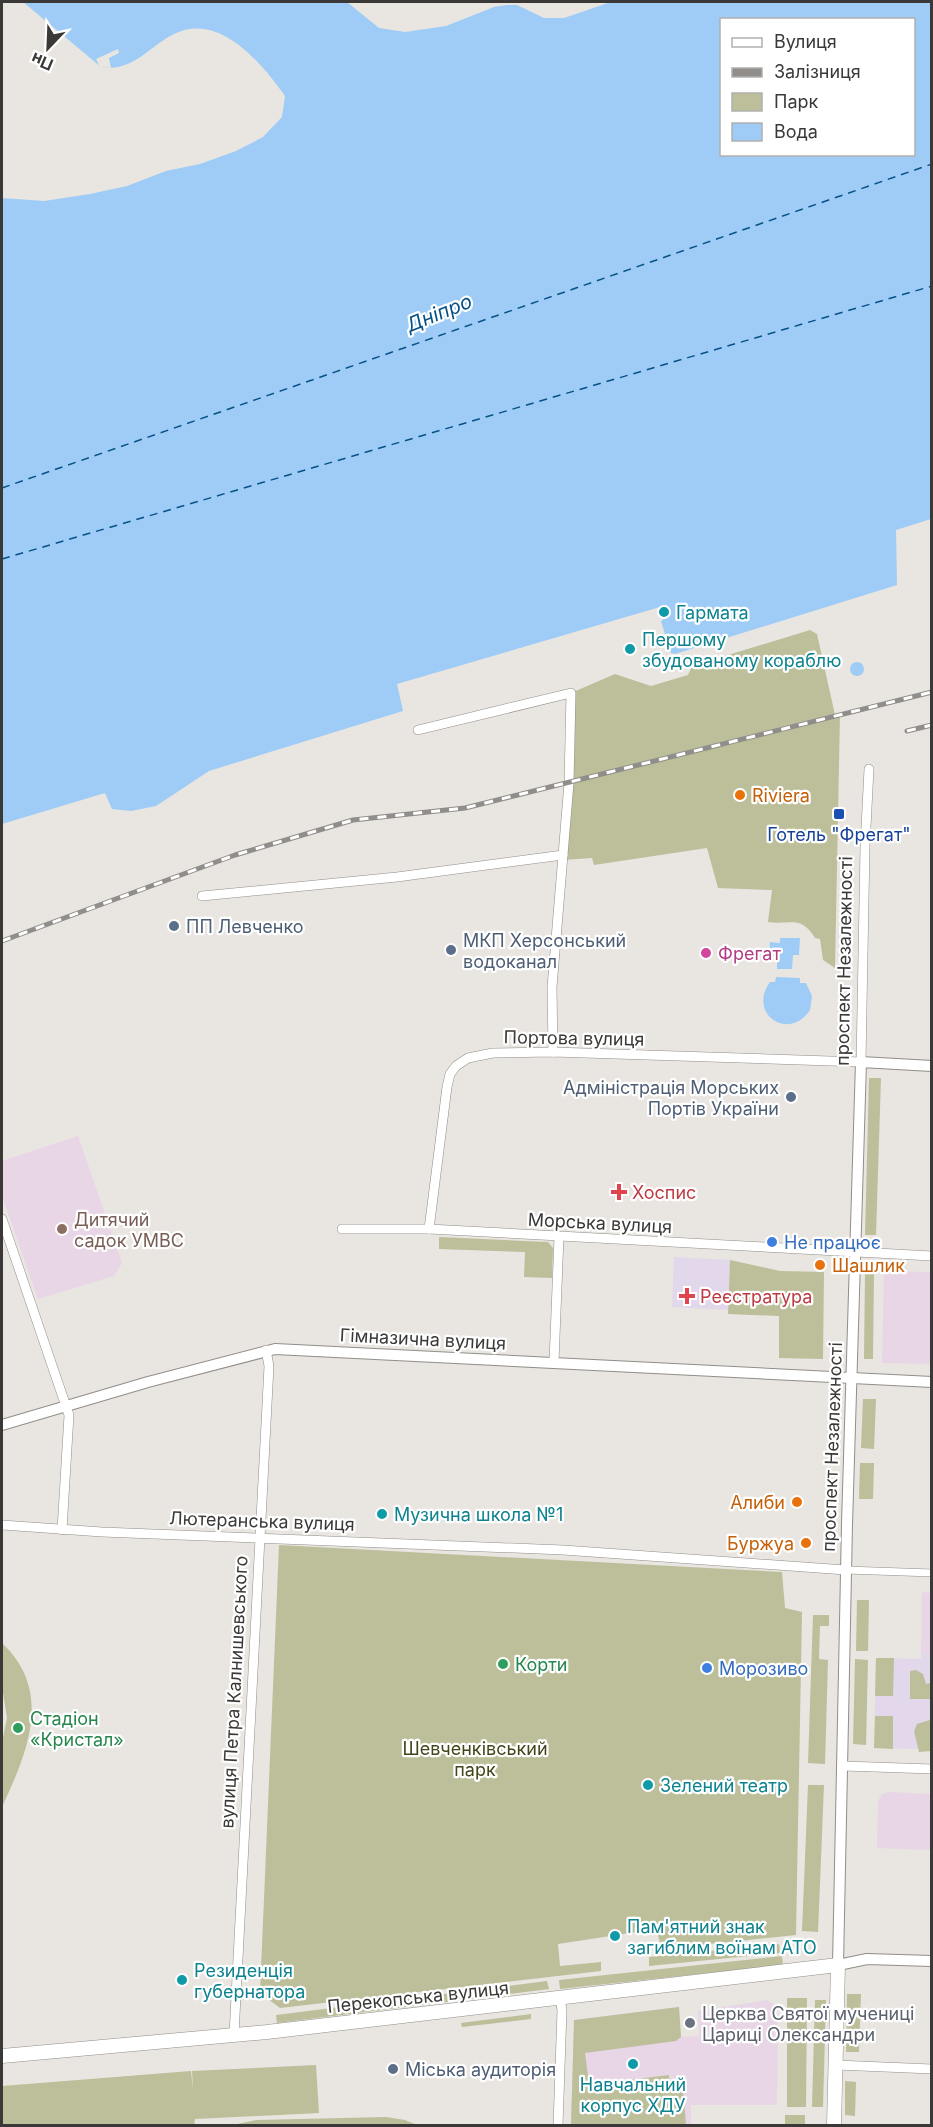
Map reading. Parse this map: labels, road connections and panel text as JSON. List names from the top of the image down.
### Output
{
  "streets": {
    "main road": ["проспект Незалежності", "Перекопська вулиця"],
    "street": [
      "Портова вулиця",
      "Морська вулиця",
      "Гімназична вулиця",
      "Лютеранська вулиця",
      "вулиця Петра Калнишевського"
    ]
  },
  "crossings": [
    ["проспект Незалежності", "Портова вулиця"],
    ["проспект Незалежності", "Морська вулиця"],
    ["проспект Незалежності", "Гімназична вулиця"],
    ["проспект Незалежності", "Лютеранська вулиця"],
    ["проспект Незалежності", "Перекопська вулиця"],
    ["Портова вулиця", "Морська вулиця"],
    ["Гімназична вулиця", "вулиця Петра Калнишевського"],
    ["Лютеранська вулиця", "вулиця Петра Калнишевського"],
    ["вулиця Петра Калнишевського", "Перекопська вулиця"]
  ],
  "water": ["Дніпро"],
  "parks": ["Шевченківський парк"],
  "places": {
    "other": [
      "Гармата",
      "Першому збудованому кораблю",
      "Riviera",
      "ПП Левченко",
      "МКП Херсонський водоканал",
      "Фрегат",
      "Адміністрація Морських Портів України",
      "Дитячий садок УМВС",
      "Не працює",
      "Шашлик",
      "Алиби",
      "Музична школа №1",
      "Буржуа",
      "Корти",
      "Морозиво",
      "Стадіон «Кристал»",
      "Зелений театр",
      "Пам'ятний знак загиблим воїнам АТО",
      "Резиденція губернатора",
      "Церква Святої мучениці Цариці Олександри",
      "Навчальний корпус ХДУ",
      "Міська аудиторія"
    ],
    "transit": ["Готель \"Фрегат\""],
    "health": ["Хоспис", "Реєстратура"]
  },
  "legend": [
    "Вулиця",
    "Залізниця",
    "Парк",
    "Вода"
  ],
  "north": "bottom left"
}
